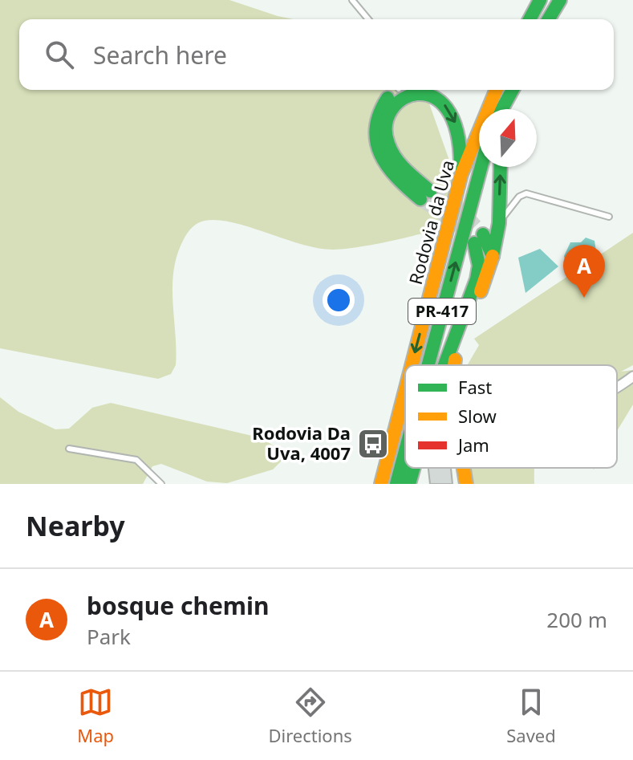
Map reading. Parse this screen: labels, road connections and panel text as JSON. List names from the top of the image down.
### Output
{
  "streets": {
    "main road": ["Rodovia da Uva", "PR-417"]
  },
  "places": {
    "bus stop": ["Rodovia Da Uva, 4007"]
  },
  "legend": ["Fast", "Slow", "Jam"],
  "north": "top",
  "page": {
    "search": "Search here",
    "pins": "A",
    "heading": "Nearby",
    "list": [
      {
        "mark": "A",
        "name": "bosque chemin",
        "note": "Park",
        "value": "200 m"
      }
    ],
    "nav": ["Map", "Directions", "Saved"]
  }
}
